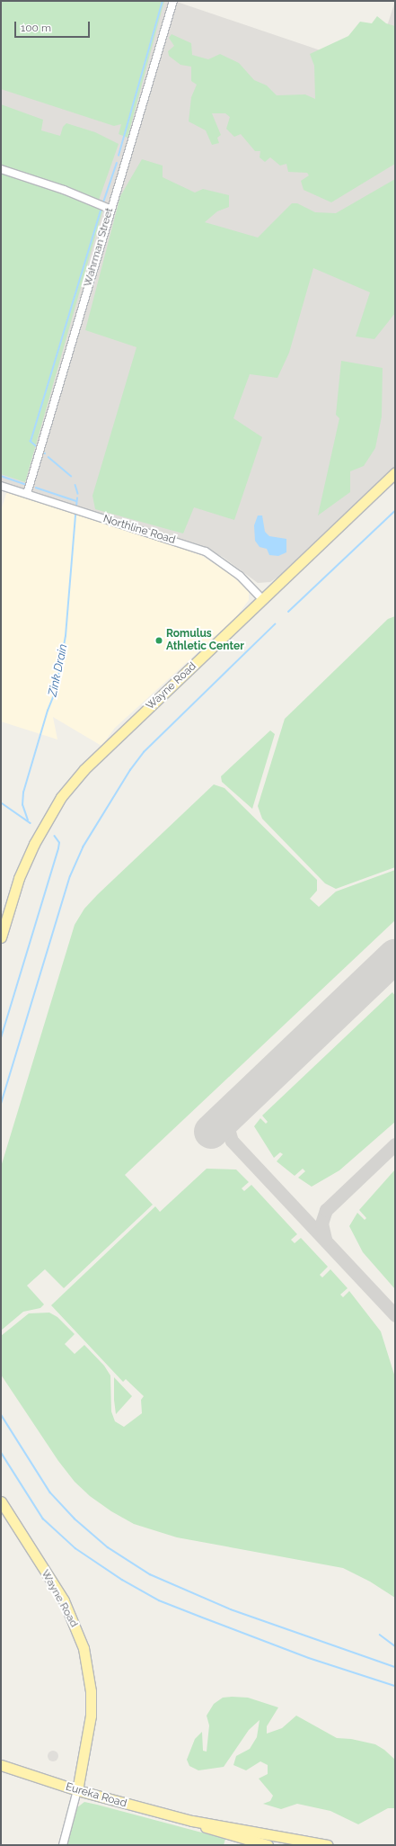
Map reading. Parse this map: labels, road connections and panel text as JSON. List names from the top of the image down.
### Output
{
  "streets": {
    "main road": ["Wayne Road", "Eureka Road"],
    "street": ["Wahrman Street", "Northline Road"]
  },
  "crossings": [
    ["Wahrman Street", "Northline Road"],
    ["Northline Road", "Wayne Road"],
    ["Wayne Road", "Eureka Road"]
  ],
  "water": ["Zink Drain"],
  "places": ["Romulus Athletic Center"],
  "scale_bar": "100 m"
}
